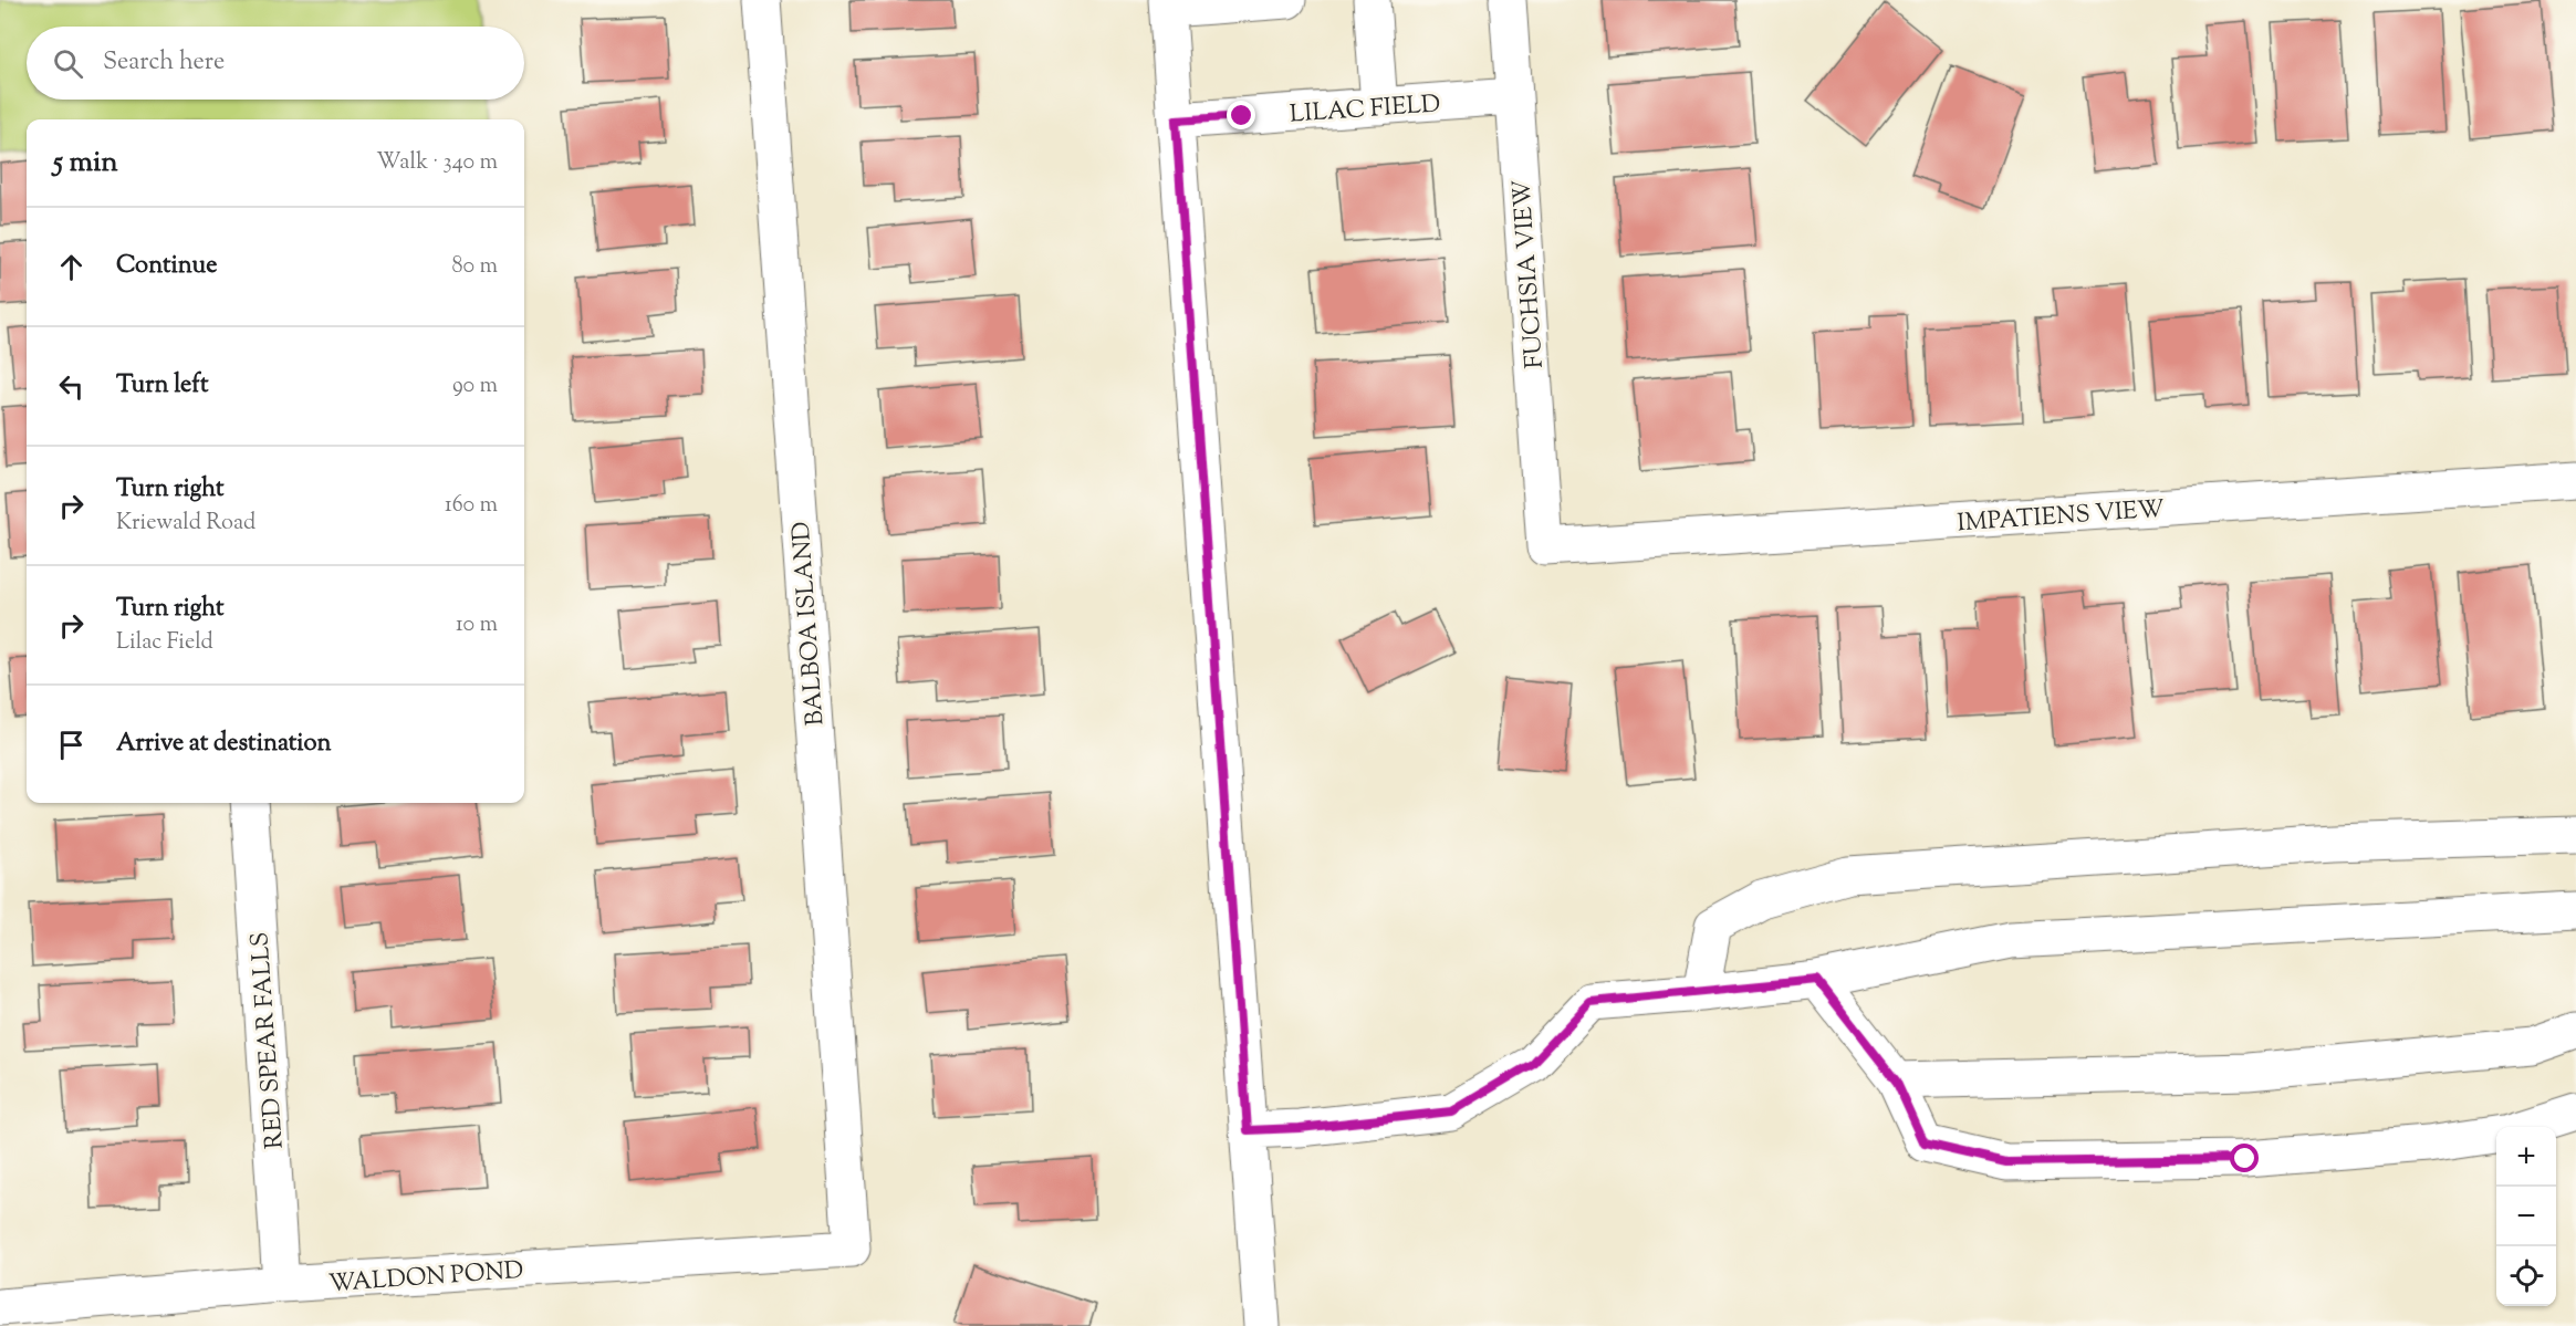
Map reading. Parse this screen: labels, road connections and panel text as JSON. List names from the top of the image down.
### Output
{
  "streets": {
    "street": [
      "LILAC FIELD",
      "FUCHSIA VIEW",
      "IMPATIENS VIEW",
      "BALBOA ISLAND",
      "RED SPEAR FALLS",
      "WALDON POND"
    ]
  },
  "crossings": [
    ["LILAC FIELD", "FUCHSIA VIEW"],
    ["FUCHSIA VIEW", "IMPATIENS VIEW"],
    ["BALBOA ISLAND", "WALDON POND"],
    ["RED SPEAR FALLS", "WALDON POND"]
  ],
  "page": {
    "search": "Search here",
    "heading": ["5 min", "Walk · 340 m"],
    "list": [
      ["Continue", "80 m"],
      ["Turn left", "90 m"],
      ["Turn right", "Kriewald Road", "160 m"],
      ["Turn right", "Lilac Field", "10 m"],
      "Arrive at destination"
    ],
    "map_buttons": ["+", "−"]
  }
}
